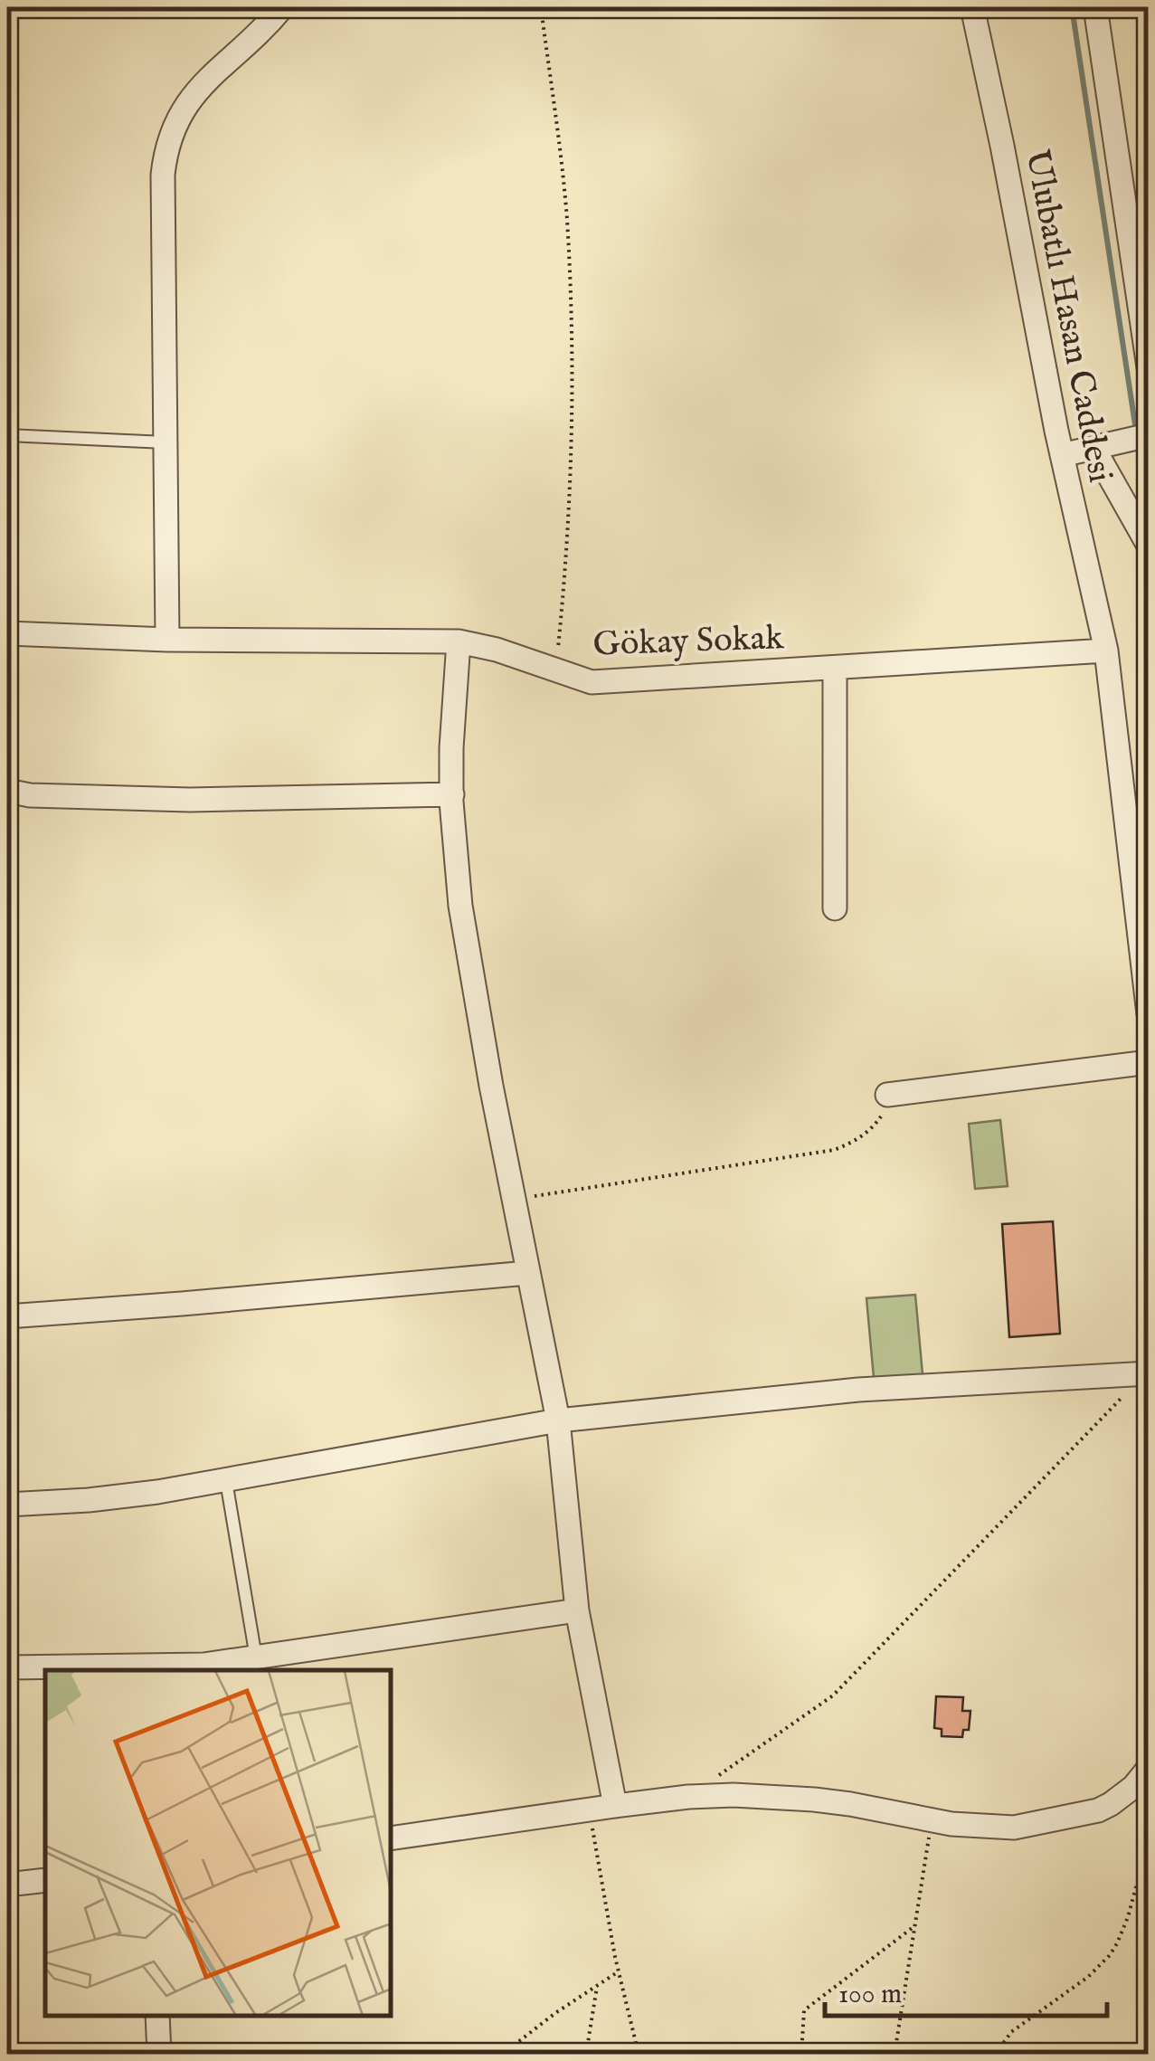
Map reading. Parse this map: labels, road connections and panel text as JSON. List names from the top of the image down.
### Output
{
  "streets": {
    "street": ["Ulubatlı Hasan Caddesi", "Gökay Sokak"]
  },
  "crossings": [
    ["Ulubatlı Hasan Caddesi", "Gökay Sokak"]
  ],
  "scale_bar": "100 m"
}
